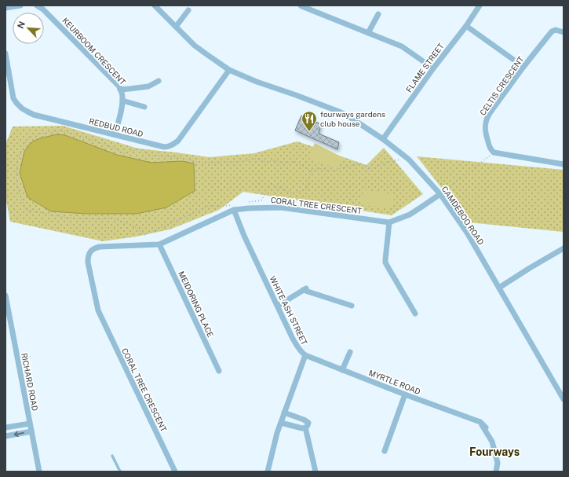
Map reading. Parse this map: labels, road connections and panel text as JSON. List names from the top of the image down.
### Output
{
  "streets": {
    "street": [
      "KEURBOOM CRESCENT",
      "FLAME STREET",
      "CELTIS CRESCENT",
      "REDBUD ROAD",
      "CORAL TREE CRESCENT",
      "CAMDEBOO ROAD",
      "MEIDORING PLACE",
      "WHITE ASH STREET",
      "RICHARD ROAD",
      "MYRTLE ROAD"
    ]
  },
  "crossings": [
    ["KEURBOOM CRESCENT", "REDBUD ROAD"],
    ["FLAME STREET", "CAMDEBOO ROAD"],
    ["REDBUD ROAD", "CAMDEBOO ROAD"],
    ["CORAL TREE CRESCENT", "CAMDEBOO ROAD"],
    ["CORAL TREE CRESCENT", "MEIDORING PLACE"],
    ["CORAL TREE CRESCENT", "WHITE ASH STREET"],
    ["WHITE ASH STREET", "MYRTLE ROAD"]
  ],
  "districts": ["Fourways"],
  "places": {
    "restaurant": ["fourways gardens club house"]
  },
  "north": "top left"
}
